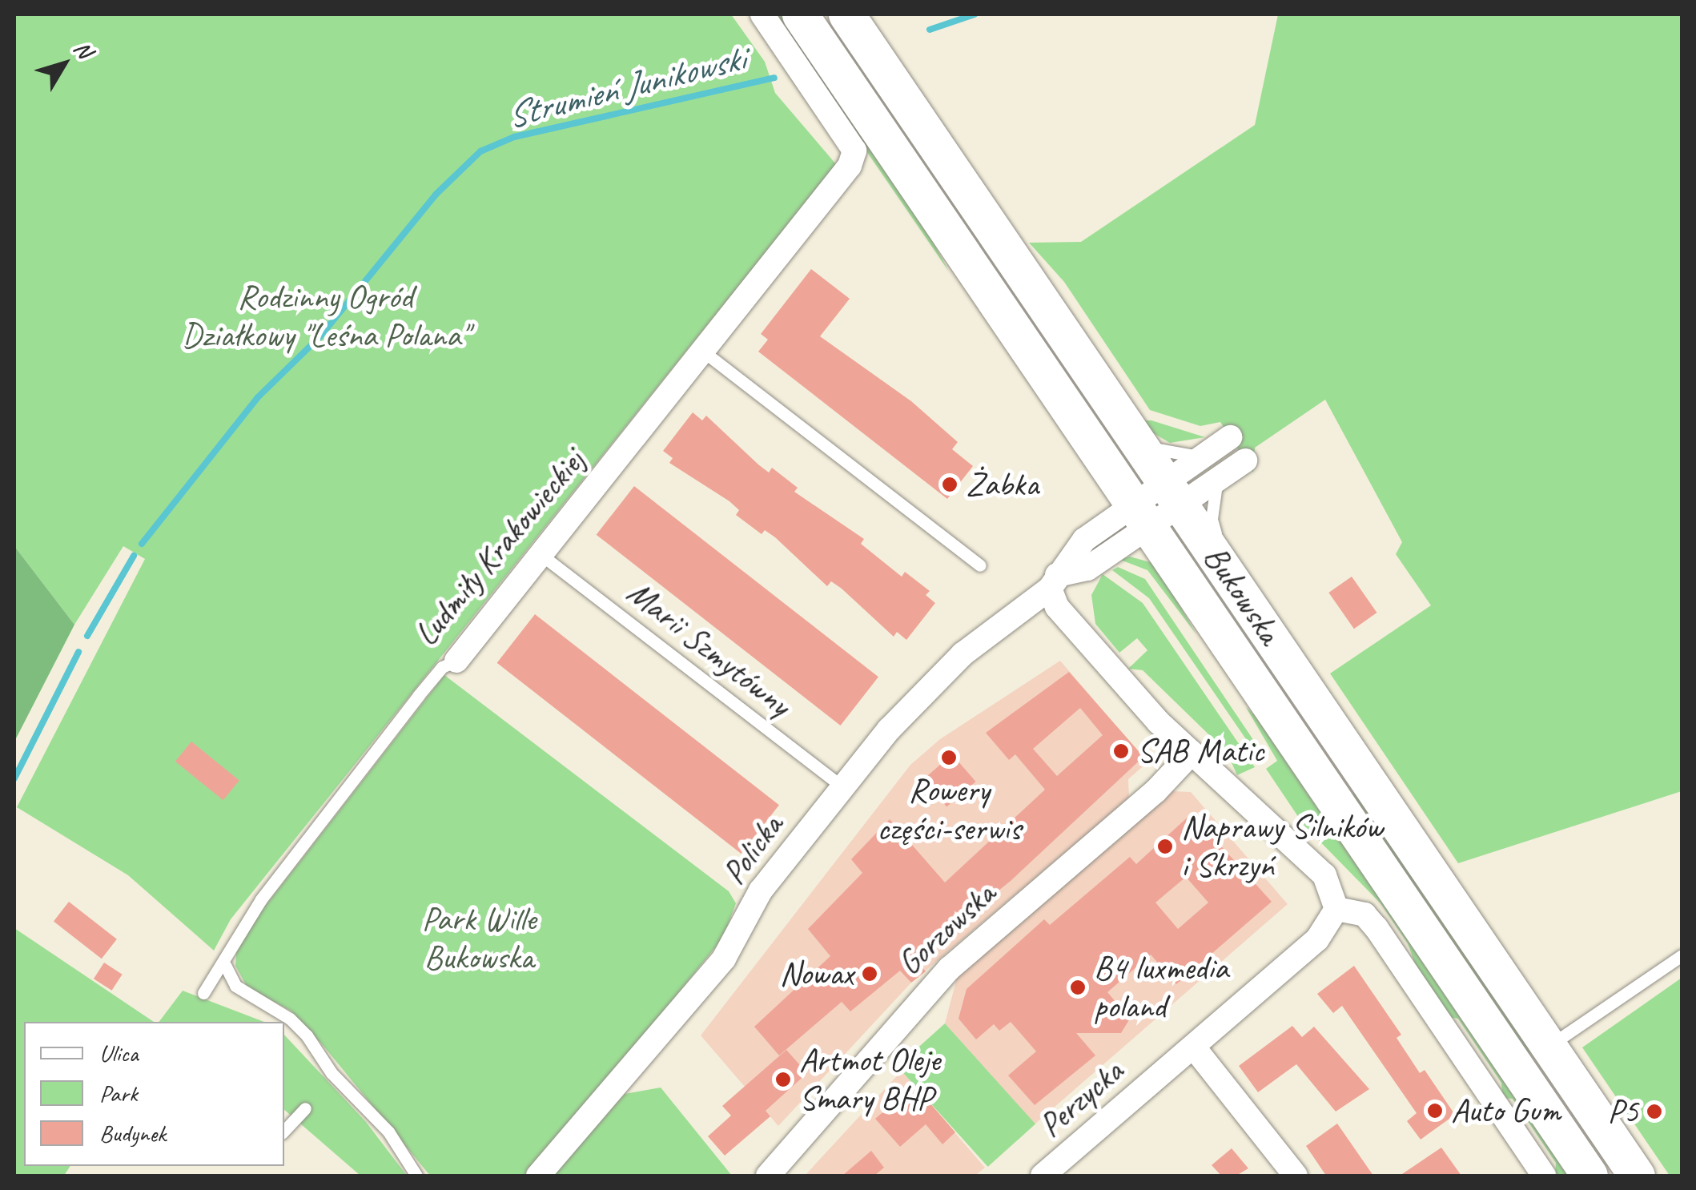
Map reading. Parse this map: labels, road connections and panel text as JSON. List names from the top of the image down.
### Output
{
  "streets": {
    "main road": ["Bukowska"],
    "street": [
      "Ludmiły Krakowieckiej",
      "Policka",
      "Gorzowska",
      "Perzycka"
    ],
    "lane": ["Marii Szmytówny"]
  },
  "crossings": [
    ["Ludmiły Krakowieckiej", "Marii Szmytówny"],
    ["Bukowska", "Policka"],
    ["Marii Szmytówny", "Policka"]
  ],
  "water": ["Strumień Junikowski"],
  "parks": ["Rodzinny Ogród Działkowy \"Leśna Polana\"", "Park Wille Bukowska"],
  "places": [
    "Żabka",
    "SAB Matic",
    "Rowery części-serwis",
    "Naprawy Silników i Skrzyń",
    "Nowax",
    "B4 luxmedia poland",
    "Artmot Oleje Smary BHP",
    "Auto Gum",
    "P5"
  ],
  "legend": ["Ulica", "Park", "Budynek"],
  "north": "top right"
}
